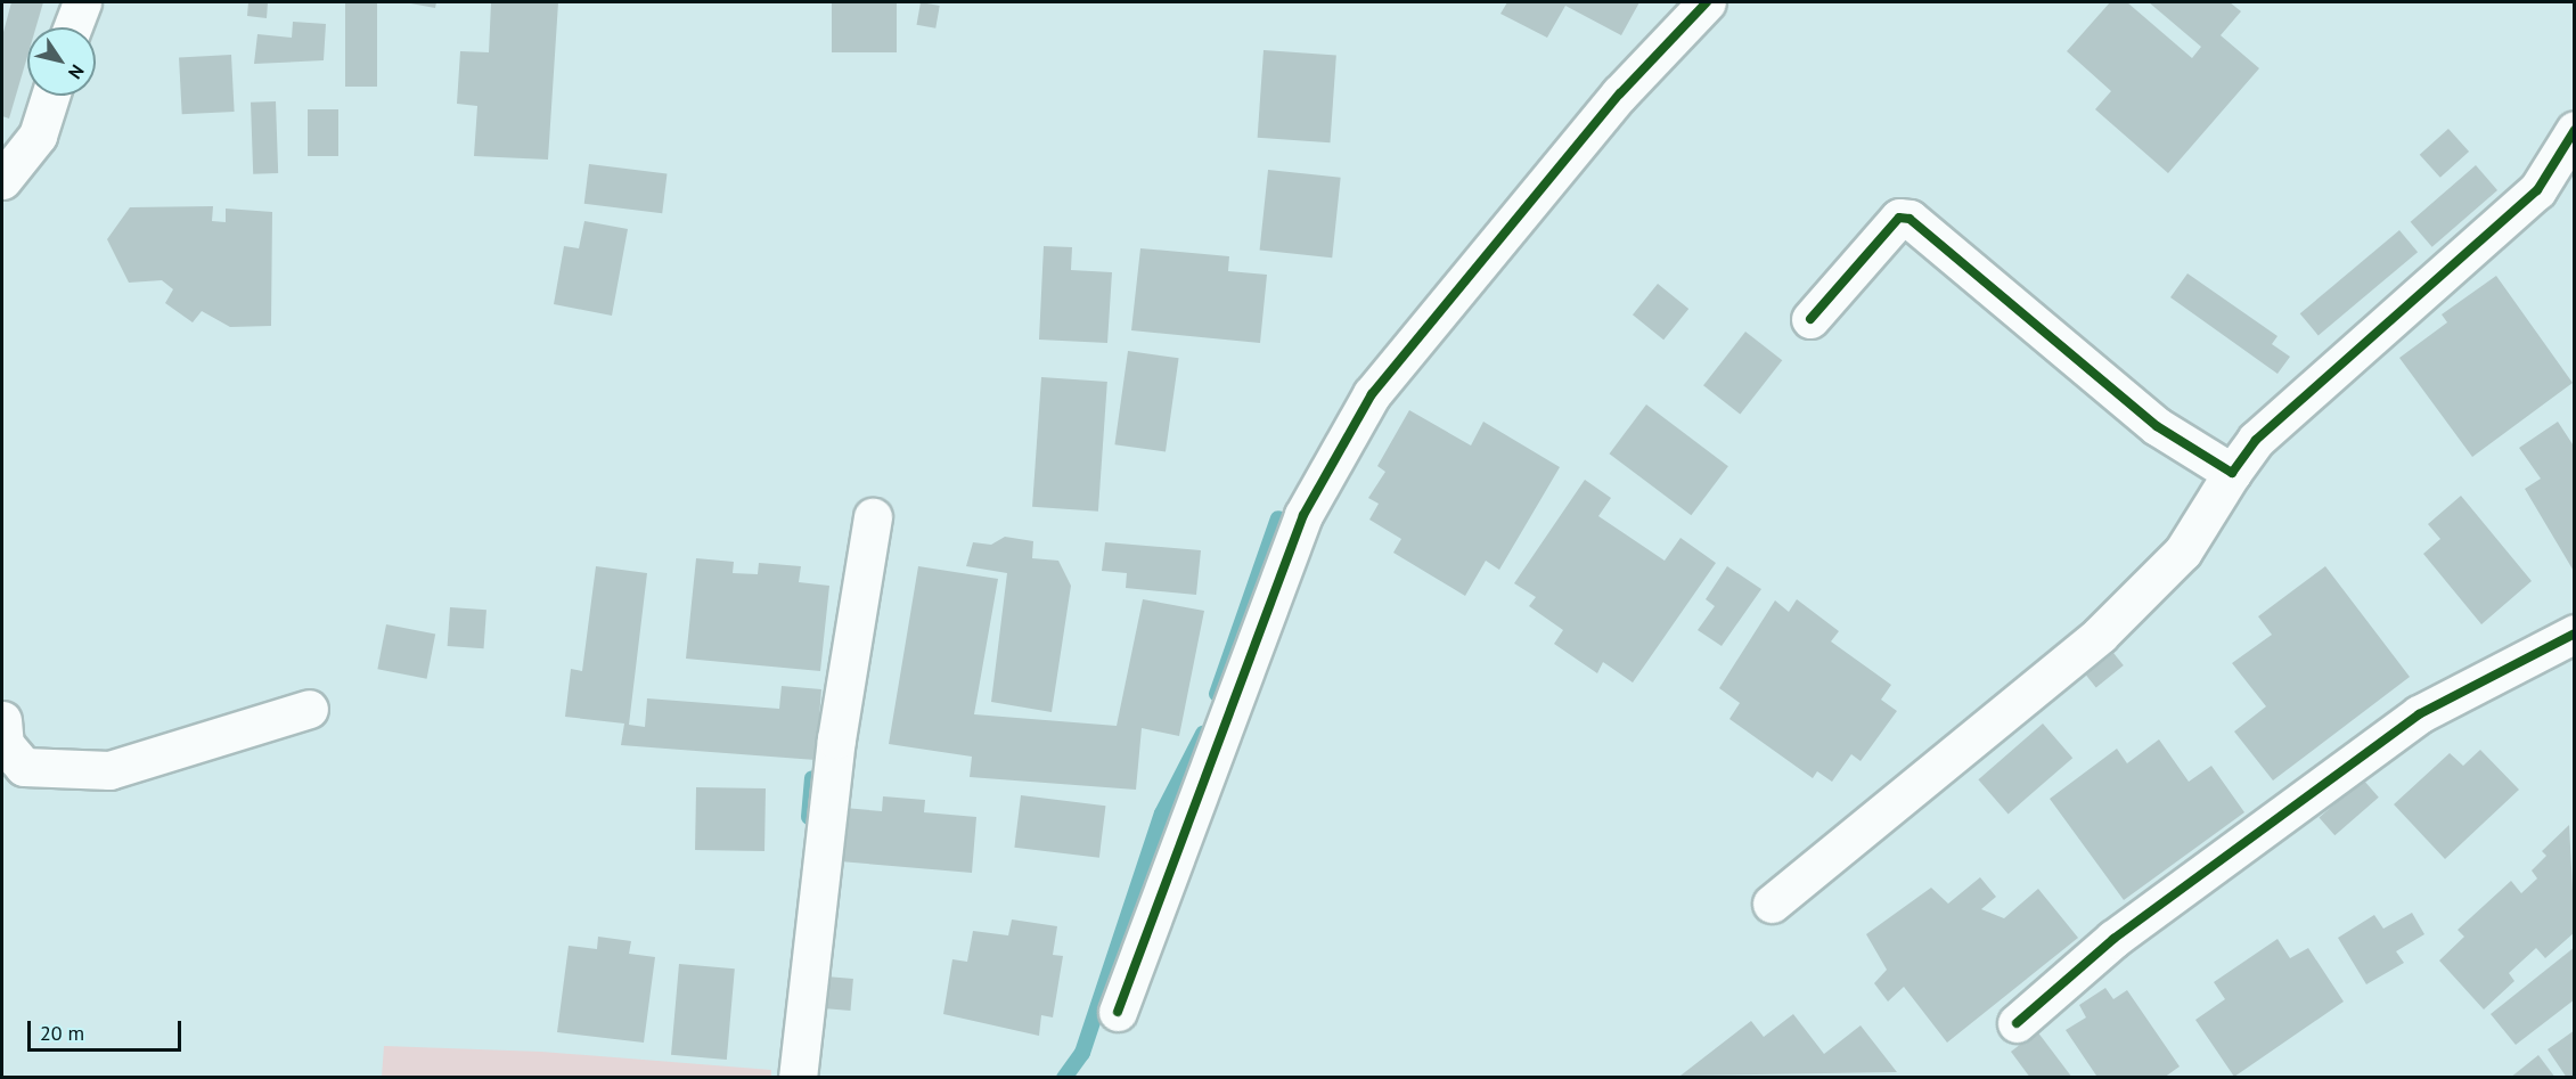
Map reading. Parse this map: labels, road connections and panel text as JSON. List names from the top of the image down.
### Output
{
  "scale_bar": "20 m",
  "north": "bottom right"
}
